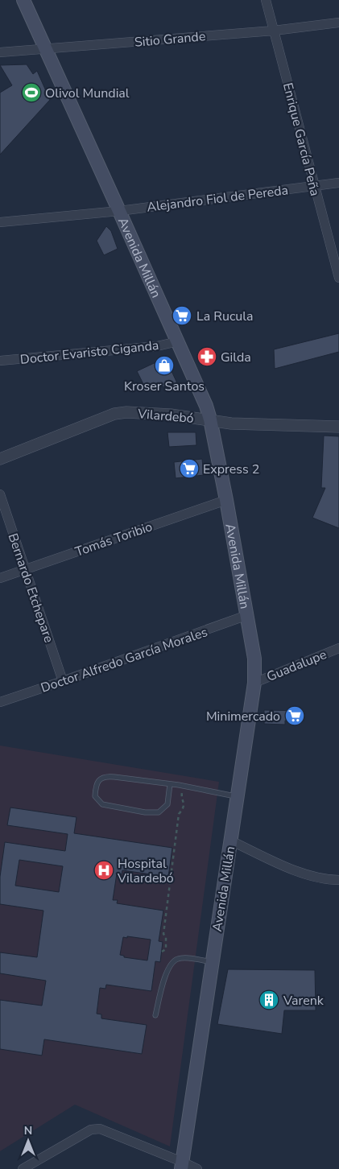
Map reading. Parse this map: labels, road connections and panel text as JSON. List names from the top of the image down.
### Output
{
  "streets": {
    "main road": ["Avenida Millán"],
    "street": [
      "Sitio Grande",
      "Enrique García Peña",
      "Alejandro Fiol de Pereda",
      "Doctor Evaristo Ciganda",
      "Vilardebó",
      "Tomás Toribio",
      "Bernardo Etchepare",
      "Doctor Alfredo García Morales",
      "Guadalupe"
    ]
  },
  "crossings": [
    ["Sitio Grande", "Enrique García Peña"],
    ["Sitio Grande", "Avenida Millán"],
    ["Enrique García Peña", "Alejandro Fiol de Pereda"],
    ["Alejandro Fiol de Pereda", "Avenida Millán"],
    ["Avenida Millán", "Doctor Evaristo Ciganda"],
    ["Avenida Millán", "Vilardebó"],
    ["Avenida Millán", "Tomás Toribio"],
    ["Avenida Millán", "Doctor Alfredo García Morales"],
    ["Avenida Millán", "Guadalupe"],
    ["Tomás Toribio", "Bernardo Etchepare"],
    ["Bernardo Etchepare", "Doctor Alfredo García Morales"]
  ],
  "places": {
    "sports": ["Olivol Mundial"],
    "supermarket": ["La Rucula", "Express 2", "Minimercado"],
    "pharmacy": ["Gilda"],
    "shop": ["Kroser Santos"],
    "hospital": ["Hospital Vilardebó"],
    "building": ["Varenk"]
  },
  "north": "top"
}
